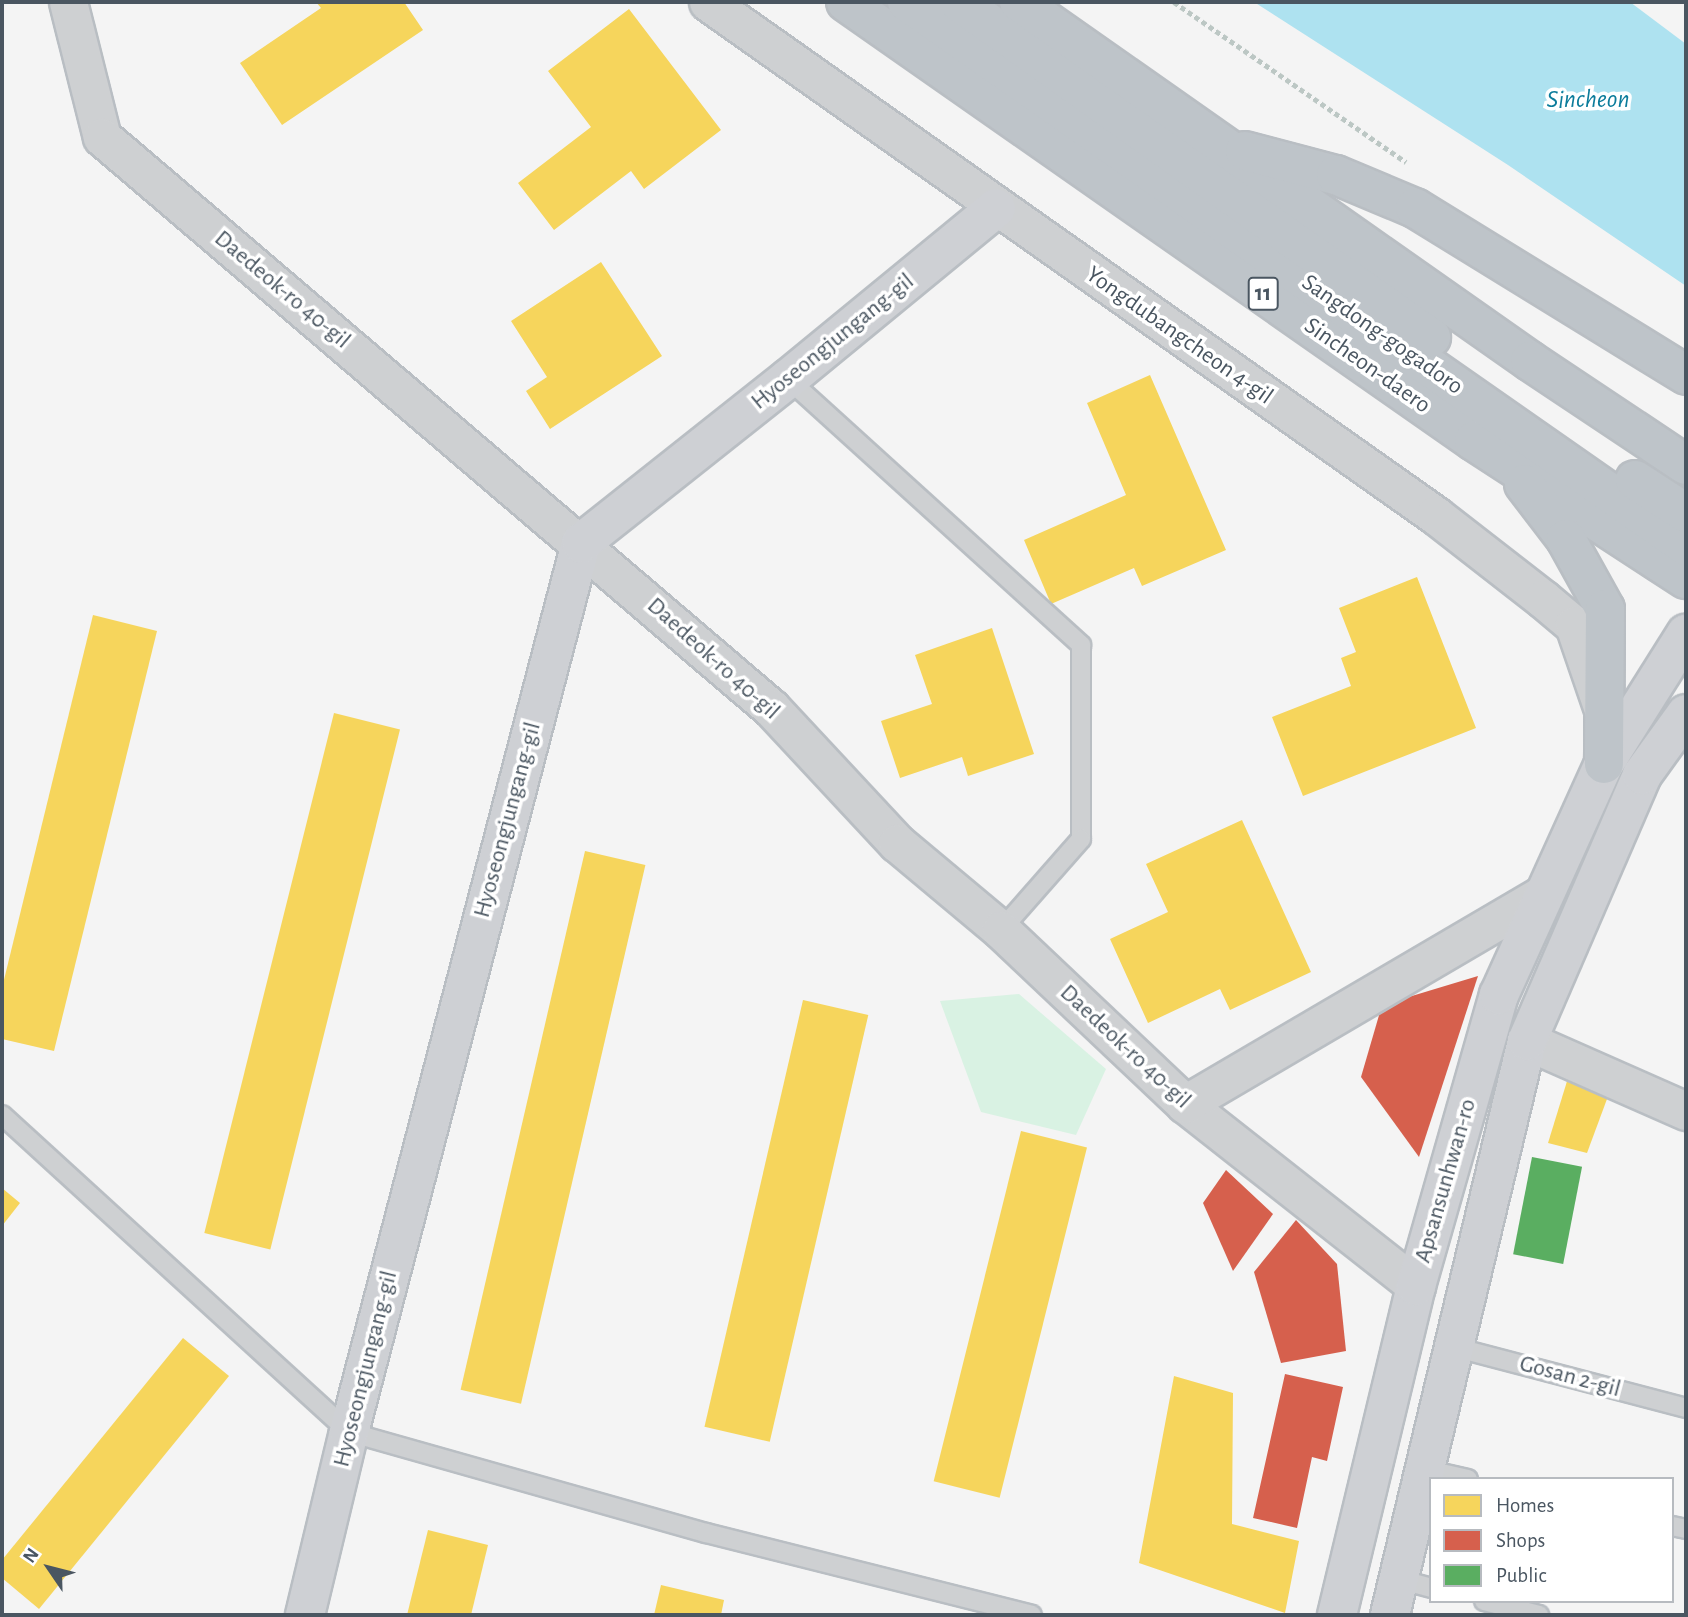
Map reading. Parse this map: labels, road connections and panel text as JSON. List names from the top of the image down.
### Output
{
  "streets": {
    "highway": ["11", "Sangdong-gogadoro", "Sincheon-daero"],
    "main road": ["Hyoseongjungang-gil", "Apsansunhwan-ro"],
    "street": ["Daedeok-ro 40-gil", "Yongdubangcheon 4-gil"],
    "lane": ["Gosan 2-gil"]
  },
  "crossings": [
    ["Daedeok-ro 40-gil", "Hyoseongjungang-gil"],
    ["Daedeok-ro 40-gil", "Apsansunhwan-ro"],
    ["Yongdubangcheon 4-gil", "Hyoseongjungang-gil"],
    ["Apsansunhwan-ro", "Gosan 2-gil"]
  ],
  "water": ["Sincheon"],
  "legend": ["Homes", "Shops", "Public"],
  "north": "top left"
}
